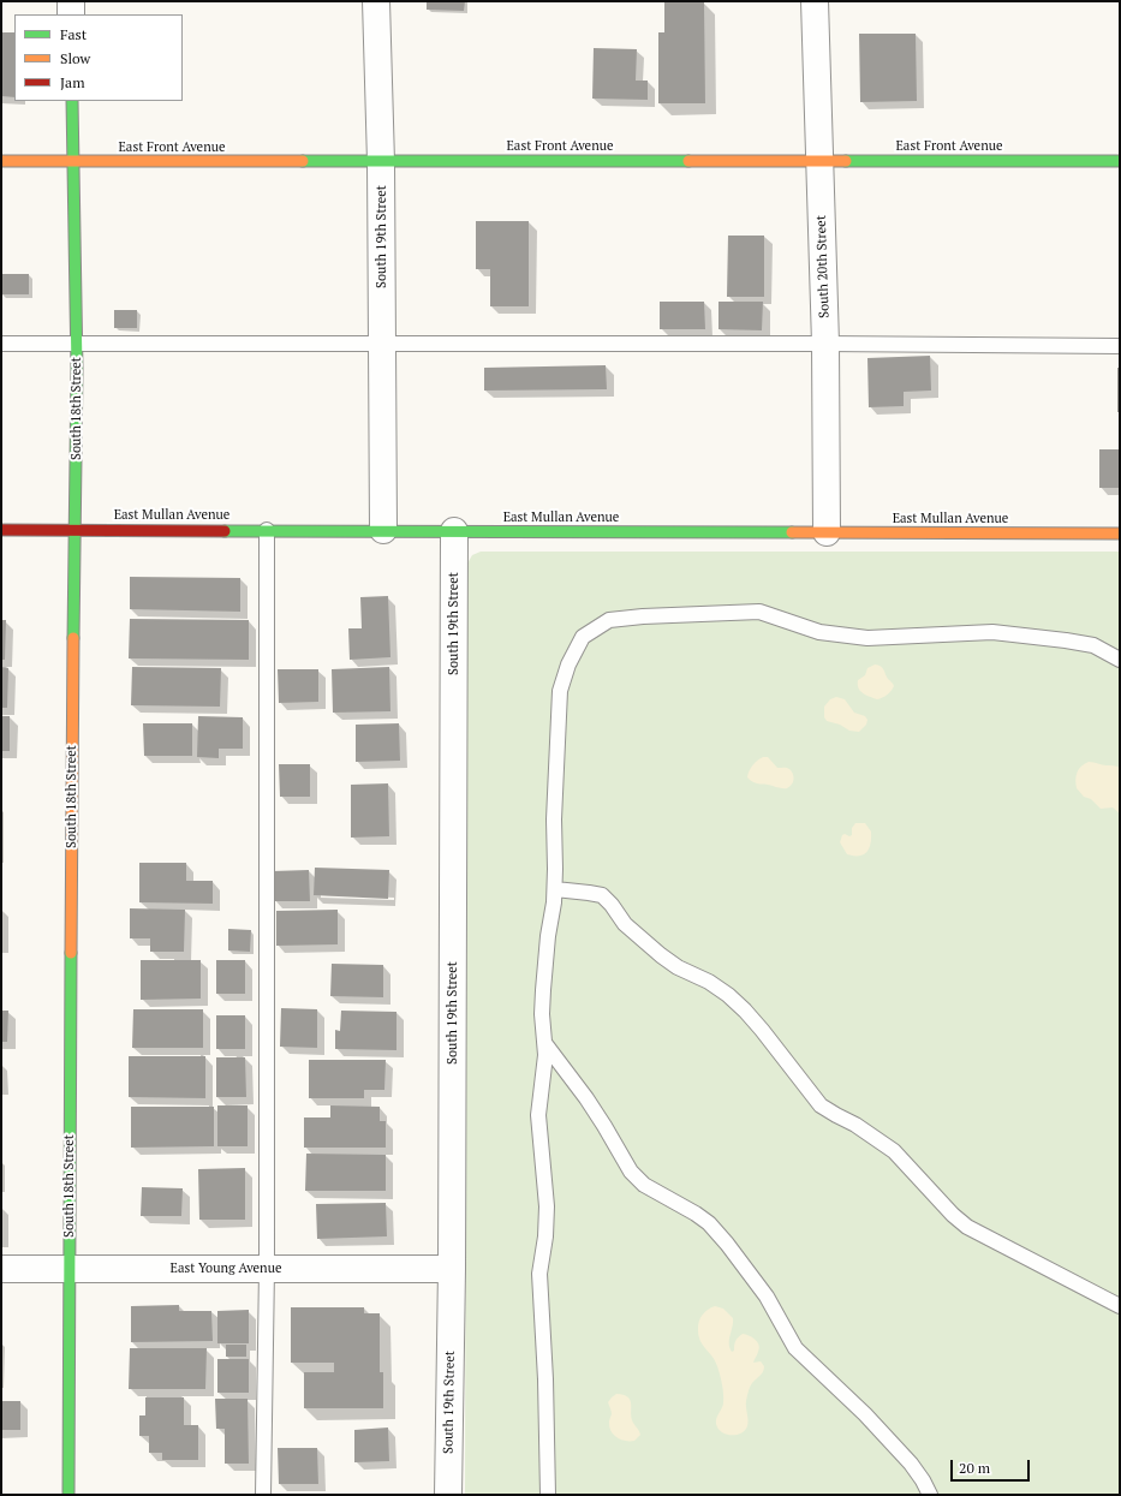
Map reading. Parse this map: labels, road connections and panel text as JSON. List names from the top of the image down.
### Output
{
  "streets": {
    "street": [
      "East Front Avenue",
      "South 19th Street",
      "South 20th Street",
      "South 18th Street",
      "East Mullan Avenue",
      "East Young Avenue"
    ]
  },
  "crossings": [
    ["East Front Avenue", "South 19th Street"],
    ["East Front Avenue", "South 20th Street"],
    ["East Front Avenue", "South 18th Street"],
    ["South 19th Street", "East Mullan Avenue"],
    ["South 19th Street", "East Young Avenue"],
    ["South 20th Street", "East Mullan Avenue"],
    ["South 18th Street", "East Mullan Avenue"],
    ["South 18th Street", "East Young Avenue"]
  ],
  "legend": ["Fast", "Slow", "Jam"],
  "scale_bar": "20 m"
}
